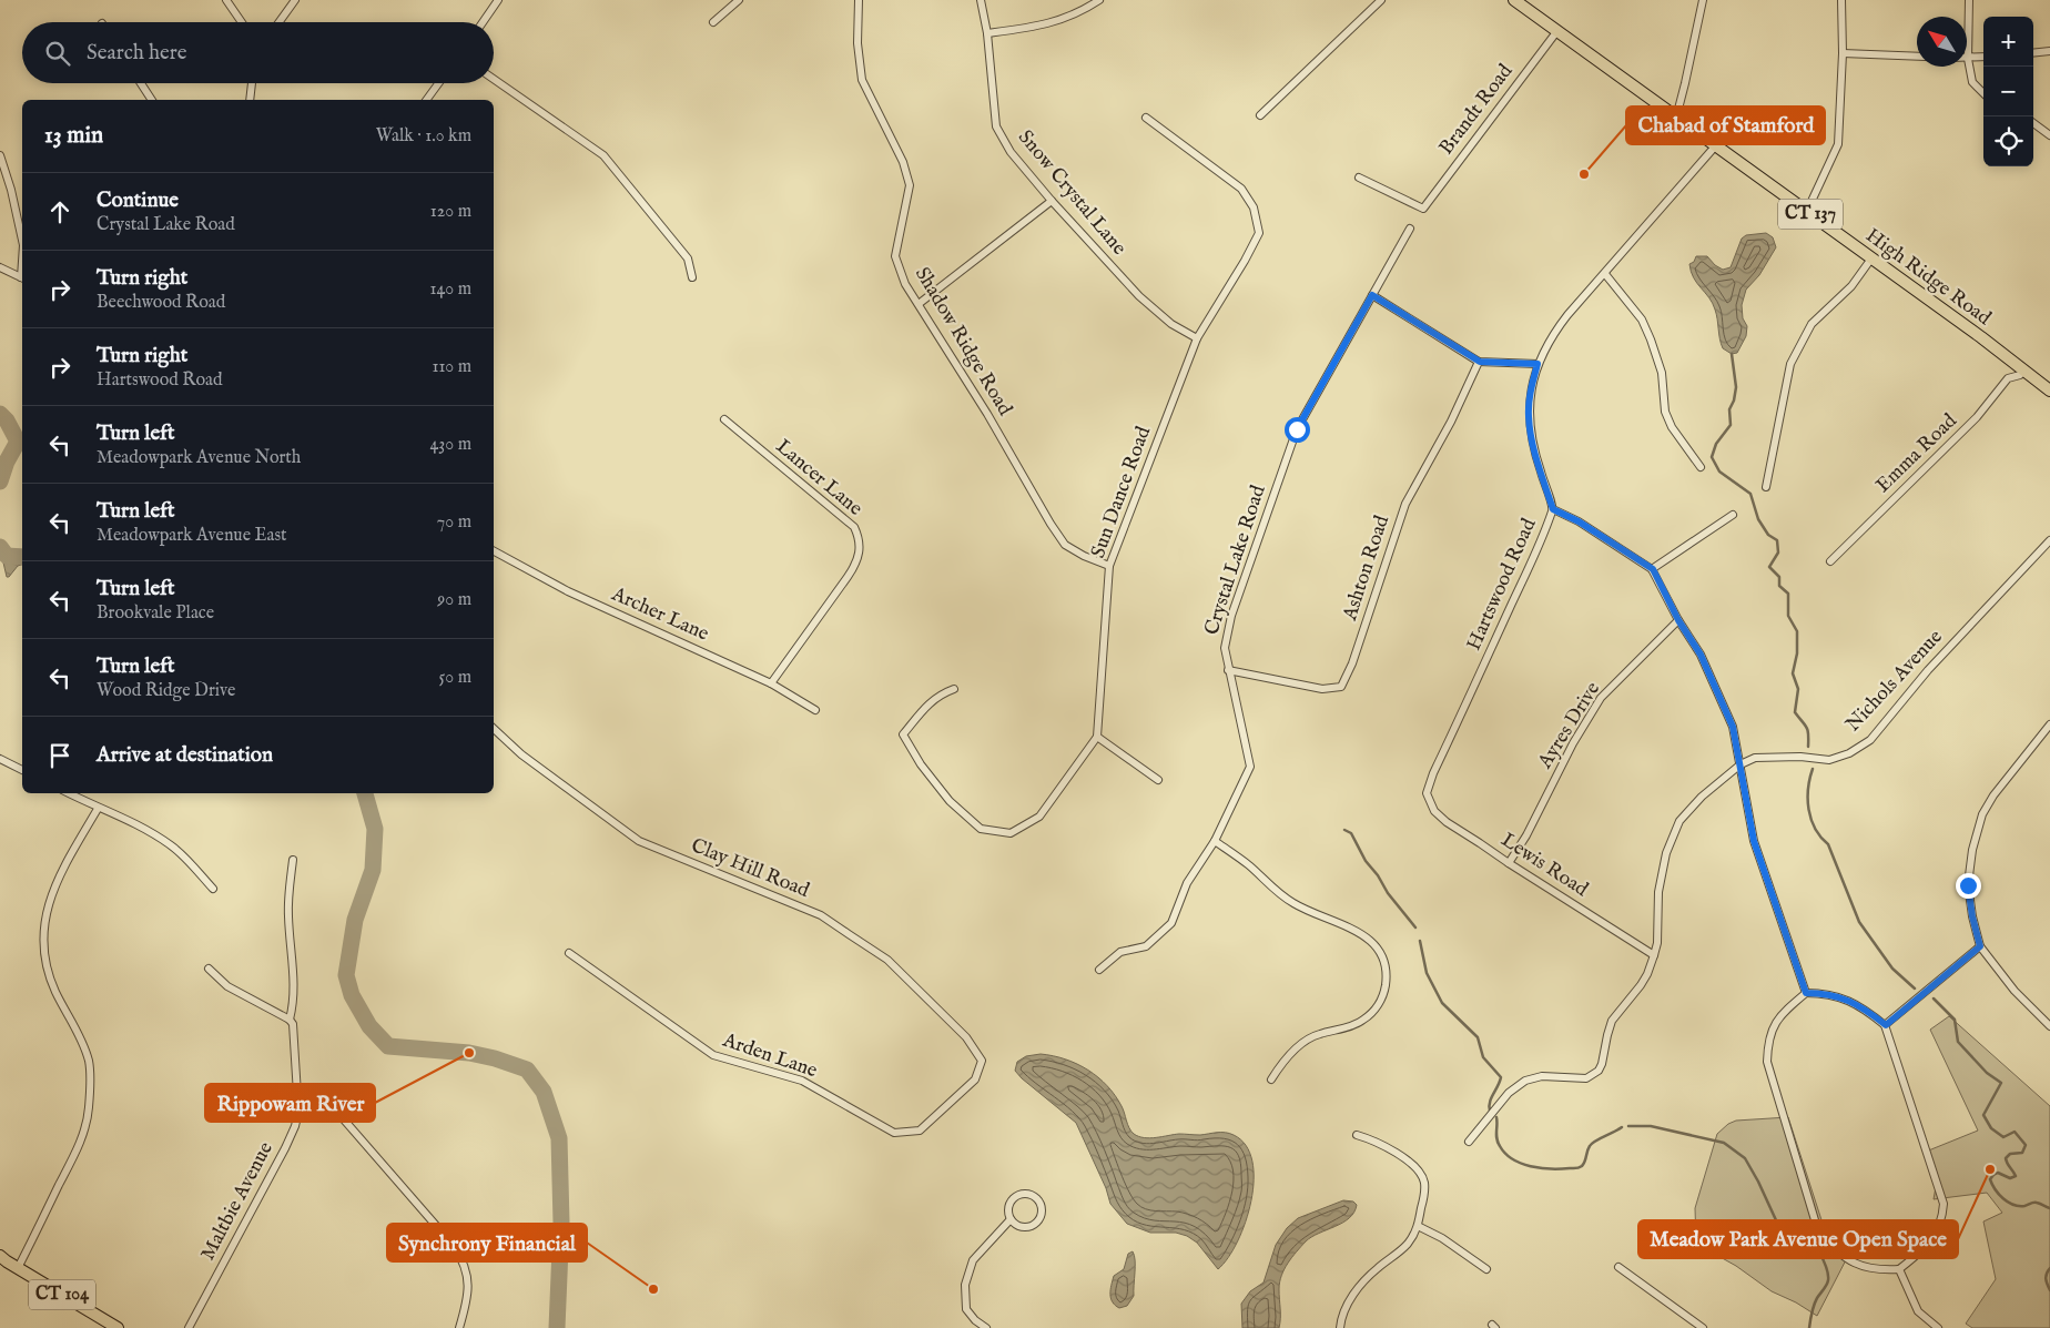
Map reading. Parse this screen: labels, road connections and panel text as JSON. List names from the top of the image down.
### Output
{
  "streets": {
    "main road": ["CT 137", "High Ridge Road", "CT 104"],
    "street": [
      "Brandt Road",
      "Snow Crystal Lane",
      "Shadow Ridge Road",
      "Emma Road",
      "Lancer Lane",
      "Sun Dance Road",
      "Crystal Lake Road",
      "Ashton Road",
      "Hartswood Road",
      "Archer Lane",
      "Nichols Avenue",
      "Ayres Drive",
      "Lewis Road",
      "Clay Hill Road",
      "Arden Lane",
      "Maltbie Avenue"
    ]
  },
  "crossings": [
    ["Brandt Road", "High Ridge Road"],
    ["Snow Crystal Lane", "Sun Dance Road"],
    ["High Ridge Road", "Emma Road"],
    ["High Ridge Road", "Hartswood Road"],
    ["Shadow Ridge Road", "Sun Dance Road"],
    ["Lancer Lane", "Archer Lane"],
    ["Crystal Lake Road", "Ashton Road"],
    ["Hartswood Road", "Lewis Road"],
    ["Nichols Avenue", "Lewis Road"],
    ["Ayres Drive", "Lewis Road"],
    ["Clay Hill Road", "Arden Lane"]
  ],
  "places": [
    "Chabad of Stamford",
    "Rippowam River",
    "Meadow Park Avenue Open Space",
    "Synchrony Financial"
  ],
  "north": "top left",
  "page": {
    "map_buttons": ["+", "−"],
    "search": "Search here",
    "heading": ["13 min", "Walk · 1.0 km"],
    "list": [
      ["Continue", "Crystal Lake Road", "120 m"],
      ["Turn right", "Beechwood Road", "140 m"],
      ["Turn right", "Hartswood Road", "110 m"],
      ["Turn left", "Meadowpark Avenue North", "430 m"],
      ["Turn left", "Meadowpark Avenue East", "70 m"],
      ["Turn left", "Brookvale Place", "90 m"],
      ["Turn left", "Wood Ridge Drive", "50 m"],
      "Arrive at destination"
    ]
  }
}
